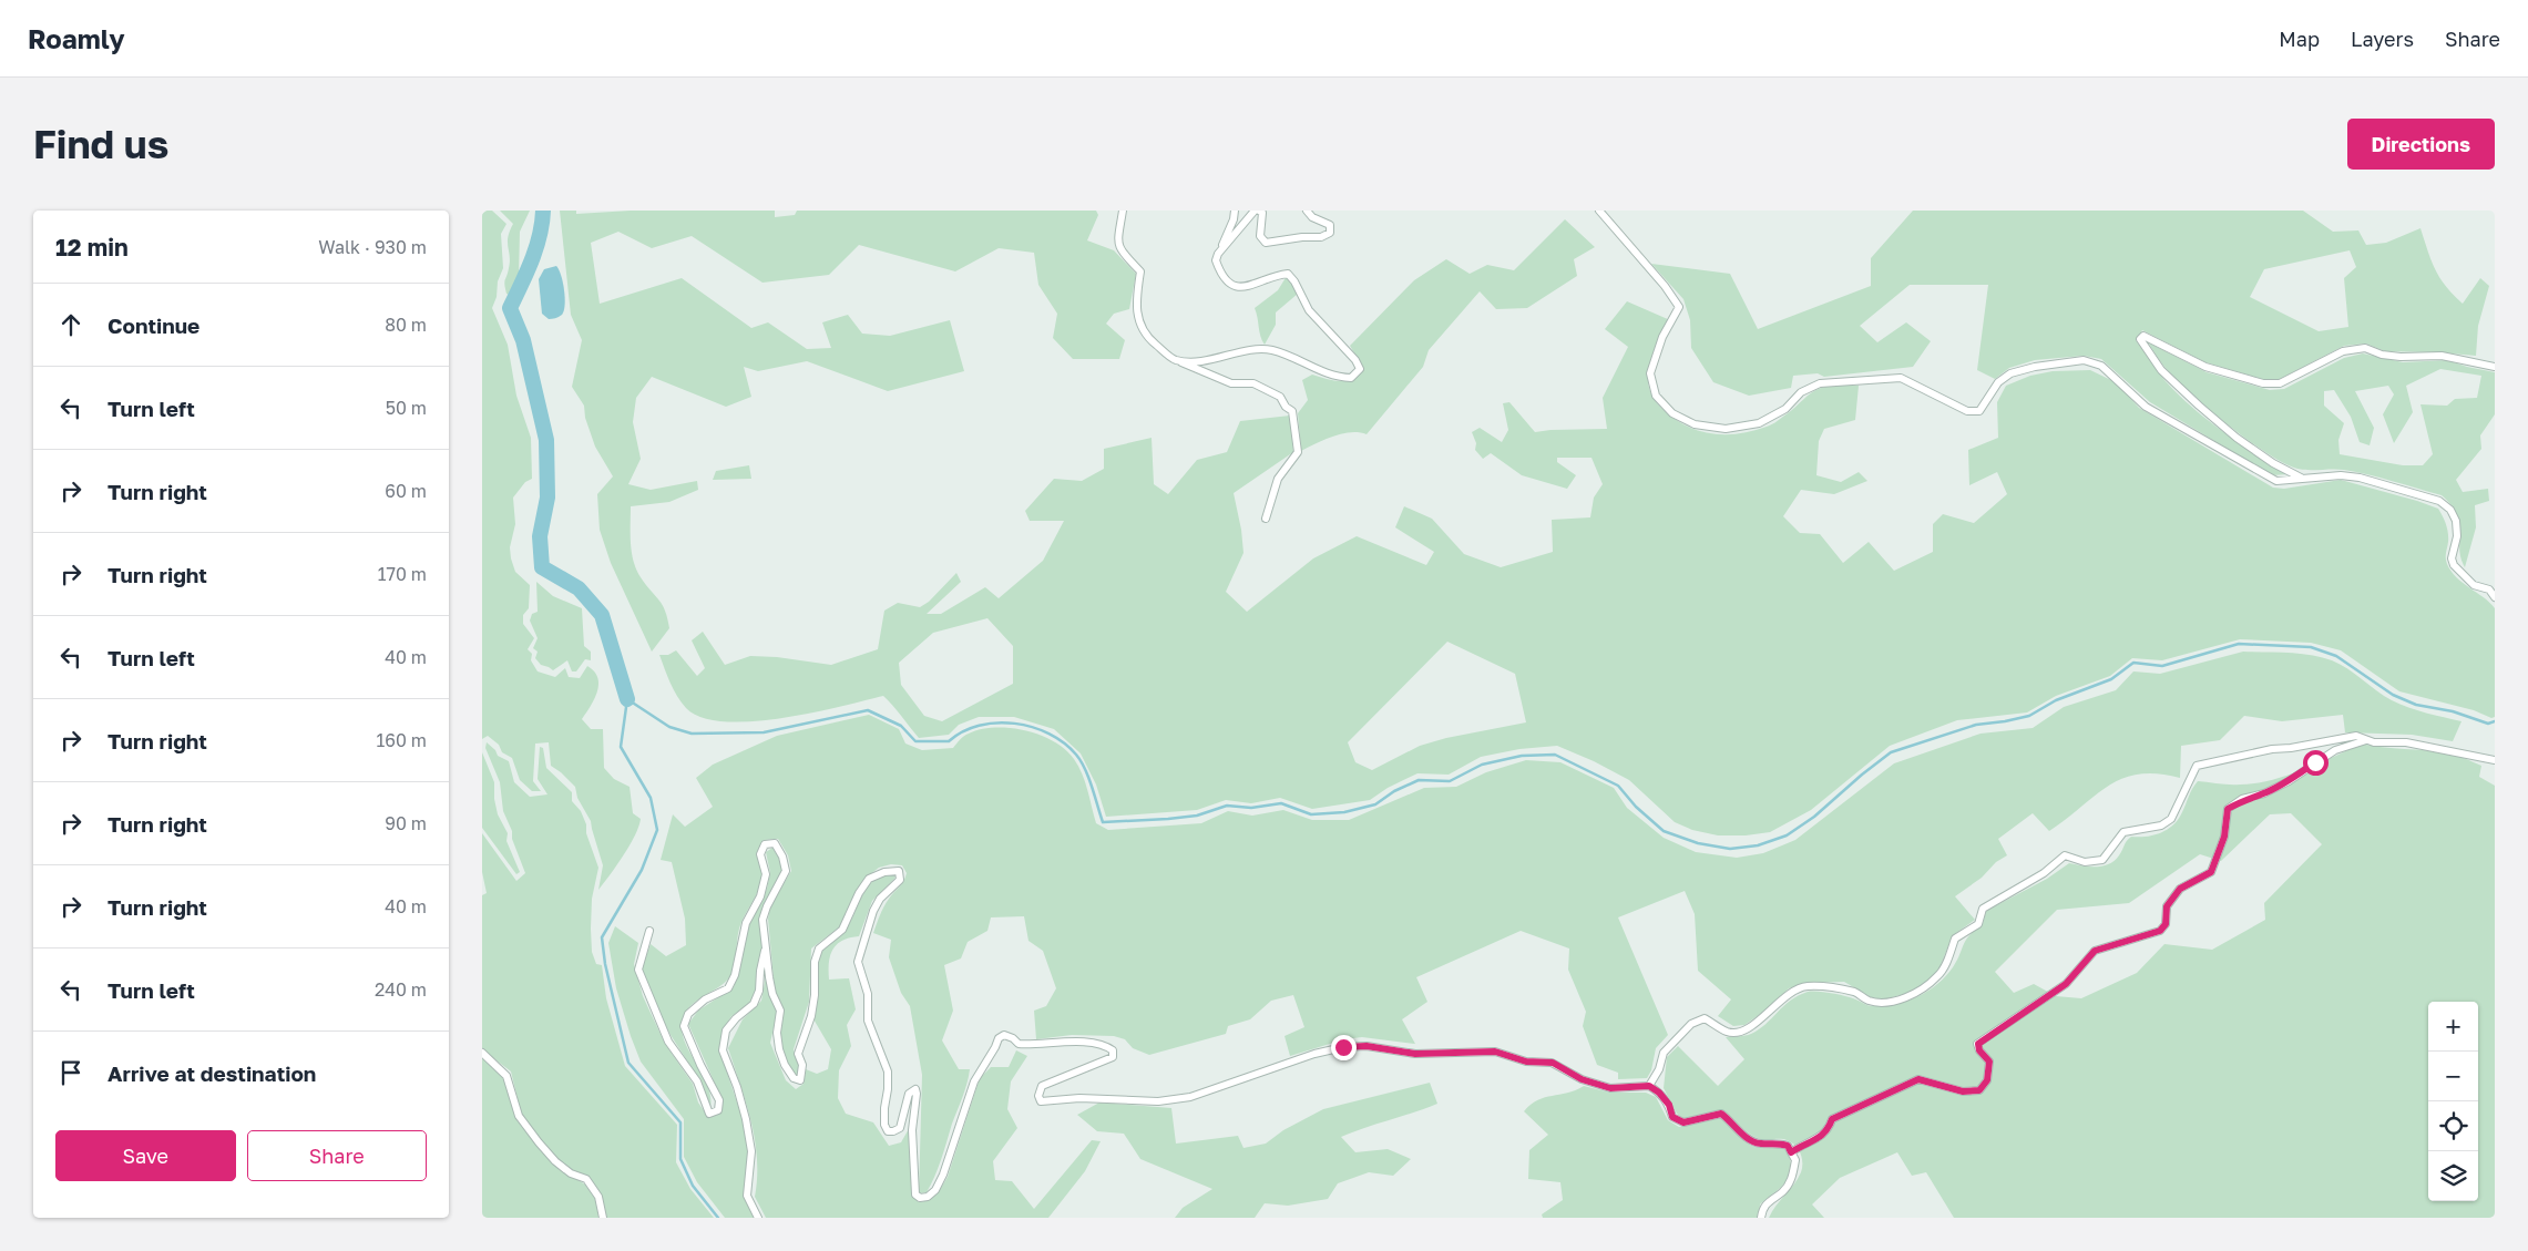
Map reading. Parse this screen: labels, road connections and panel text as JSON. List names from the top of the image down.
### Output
{
  "page": {
    "header": "Roamly",
    "nav": ["Map", "Layers", "Share"],
    "buttons": [
      "Directions",
      ["Save", "Share"]
    ],
    "title": "Find us",
    "heading": ["12 min", "Walk · 930 m"],
    "list": [
      ["Continue", "80 m"],
      ["Turn left", "50 m"],
      ["Turn right", "60 m"],
      ["Turn right", "170 m"],
      ["Turn left", "40 m"],
      ["Turn right", "160 m"],
      ["Turn right", "90 m"],
      ["Turn right", "40 m"],
      ["Turn left", "240 m"],
      "Arrive at destination"
    ],
    "map_buttons": ["+", "−"]
  }
}
